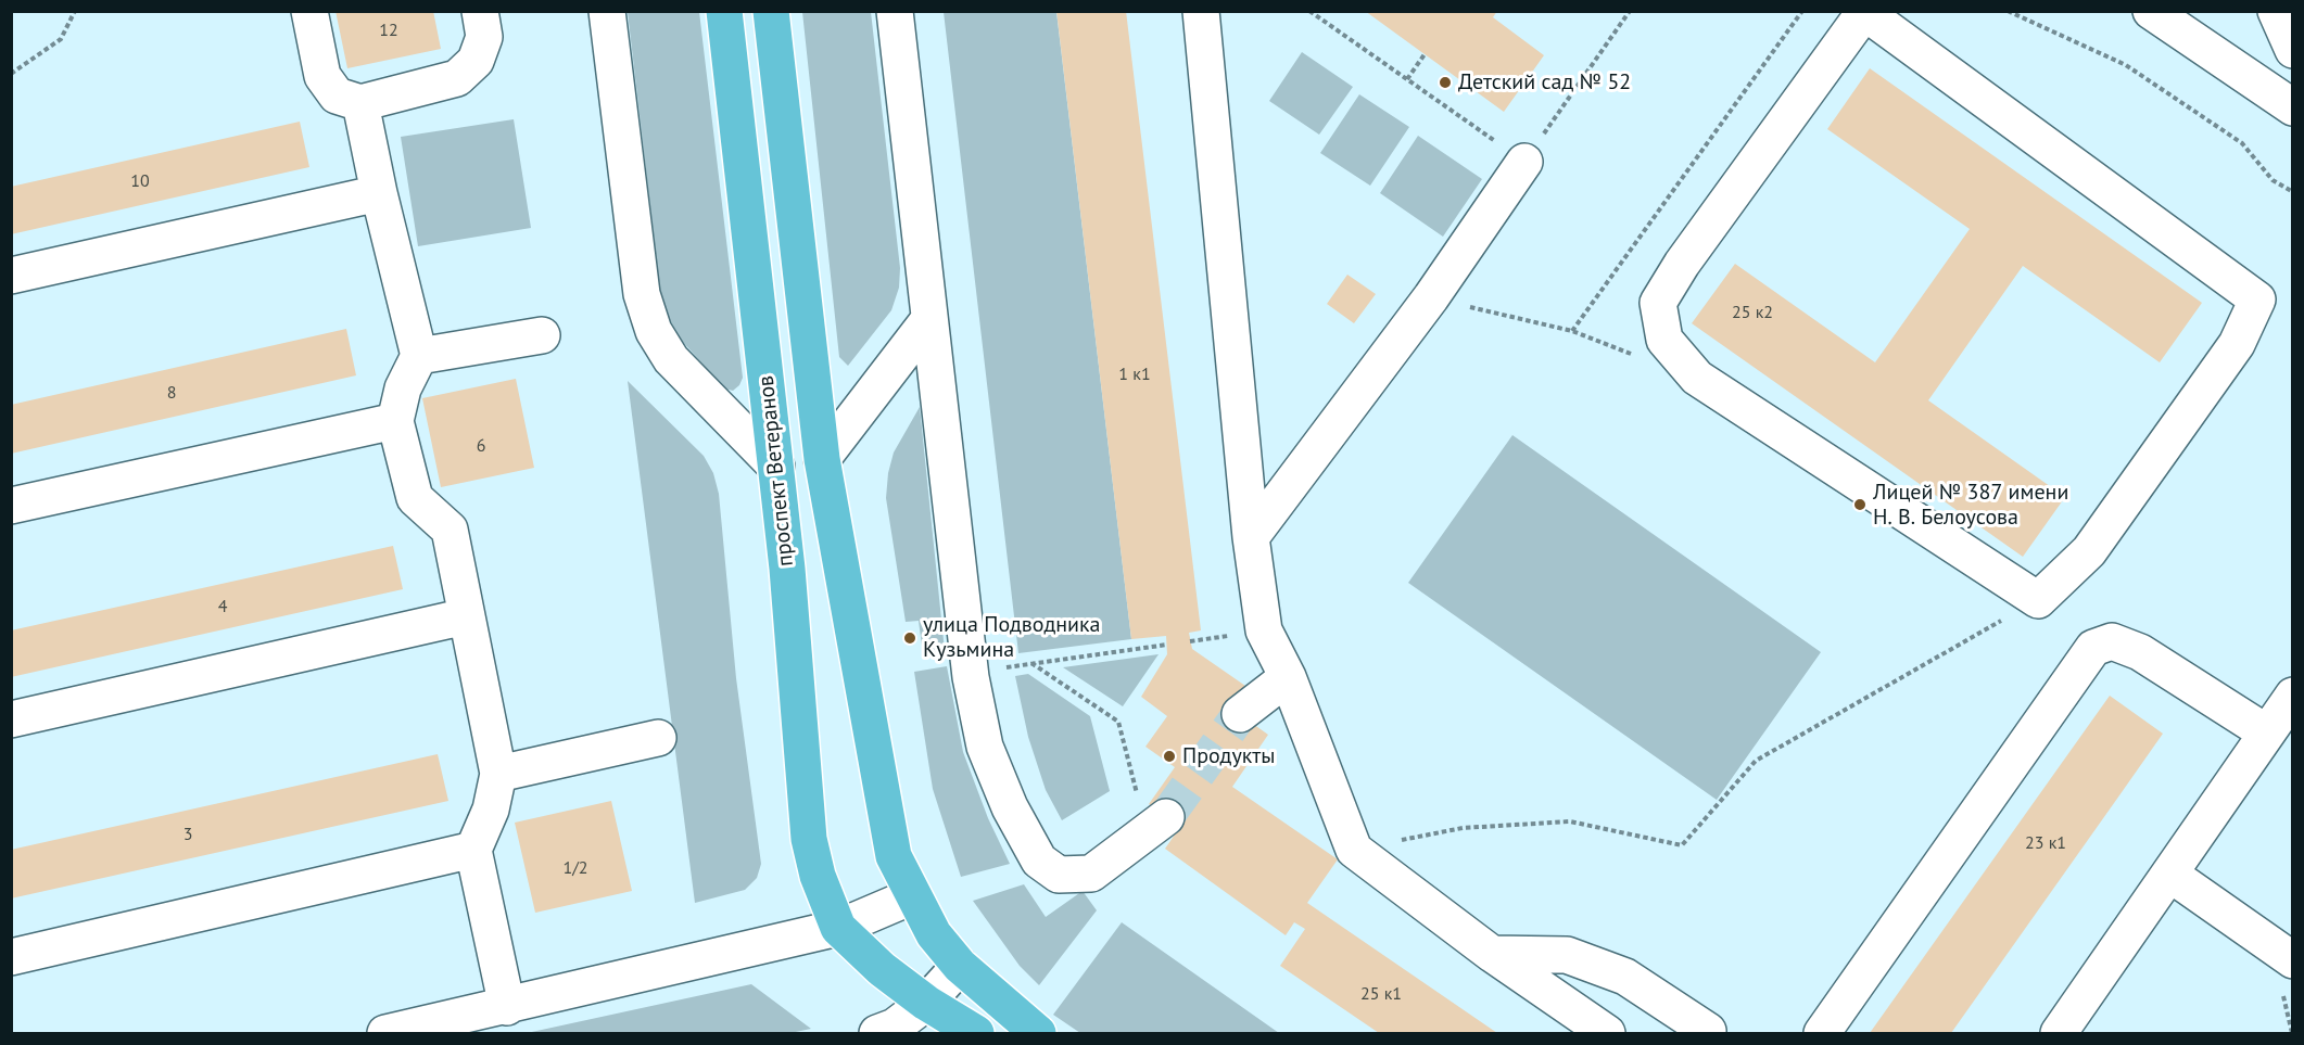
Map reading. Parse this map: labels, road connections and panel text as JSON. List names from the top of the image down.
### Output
{
  "streets": {
    "main road": ["проспект Ветеранов"]
  },
  "places": [
    "Детский сад № 52",
    "Лицей № 387 имени Н. В. Белоусова",
    "улица Подводника Кузьмина",
    "Продукты"
  ],
  "house_numbers": [
    "12",
    "10",
    "25 к2",
    "1 к1",
    "8",
    "6",
    "4",
    "3",
    "23 к1",
    "1/2",
    "25 к1"
  ]
}
